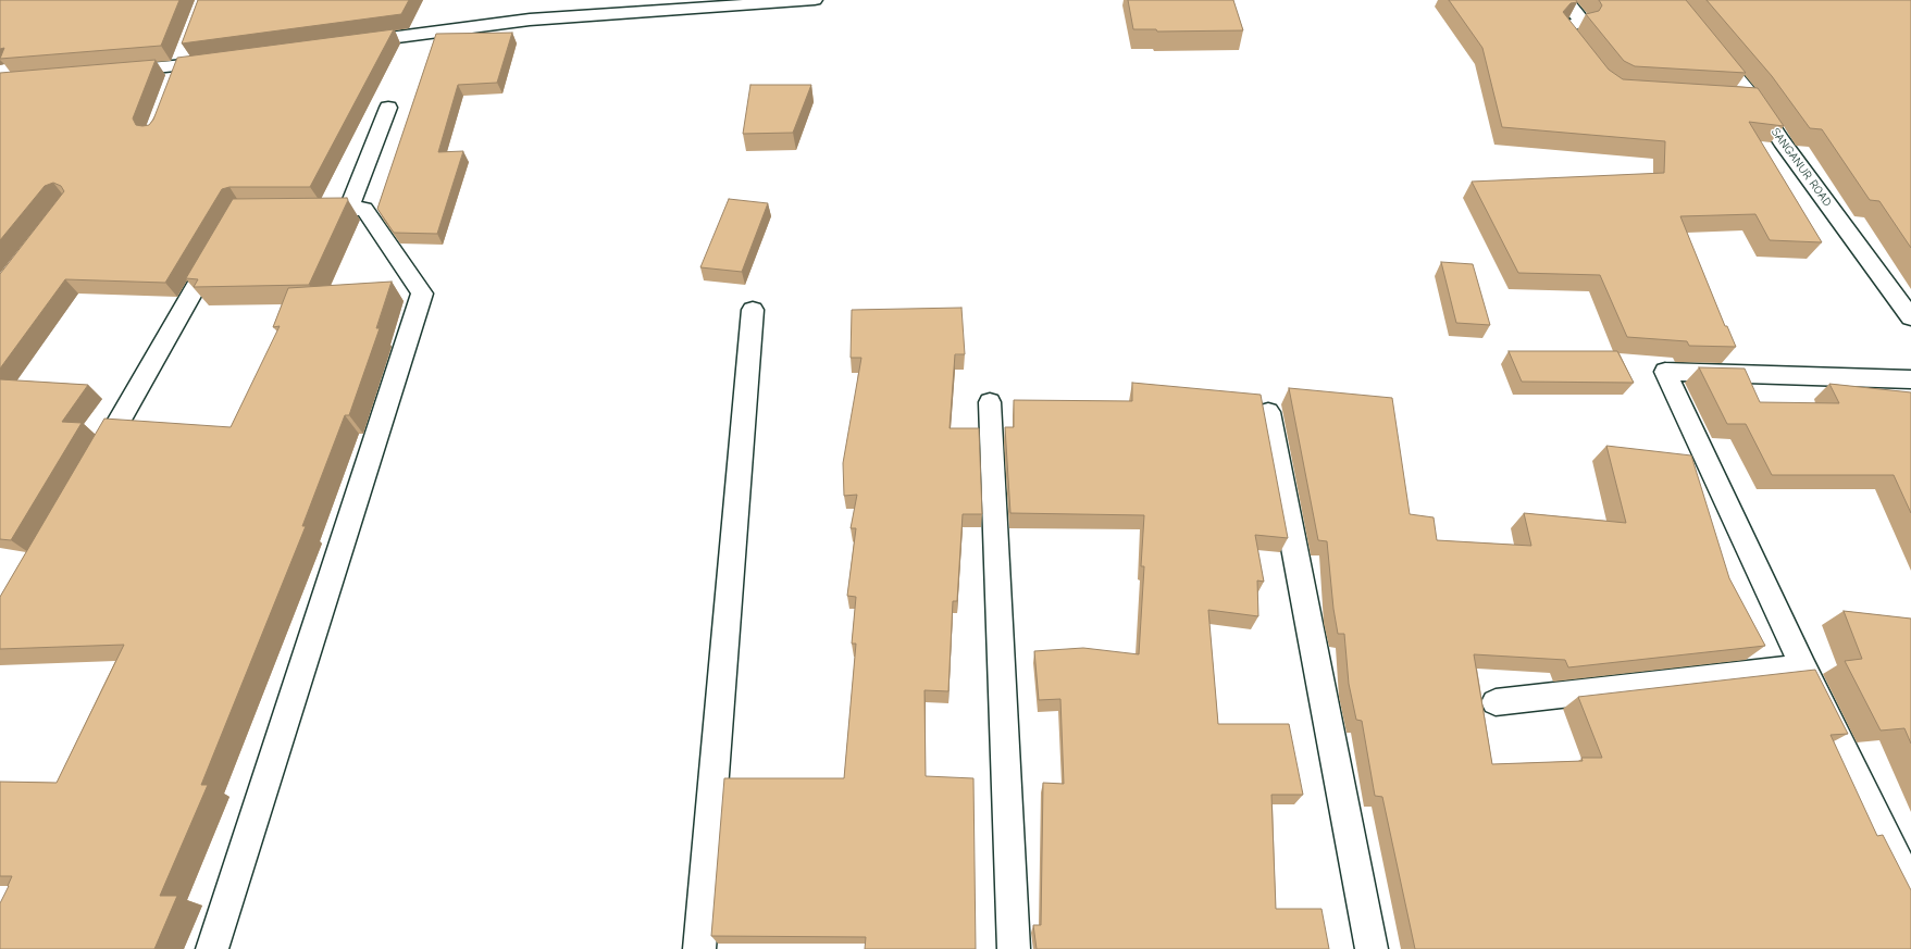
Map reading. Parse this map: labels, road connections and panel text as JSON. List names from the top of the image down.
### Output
{
  "streets": {
    "street": ["SANGANUR ROAD"]
  }
}
